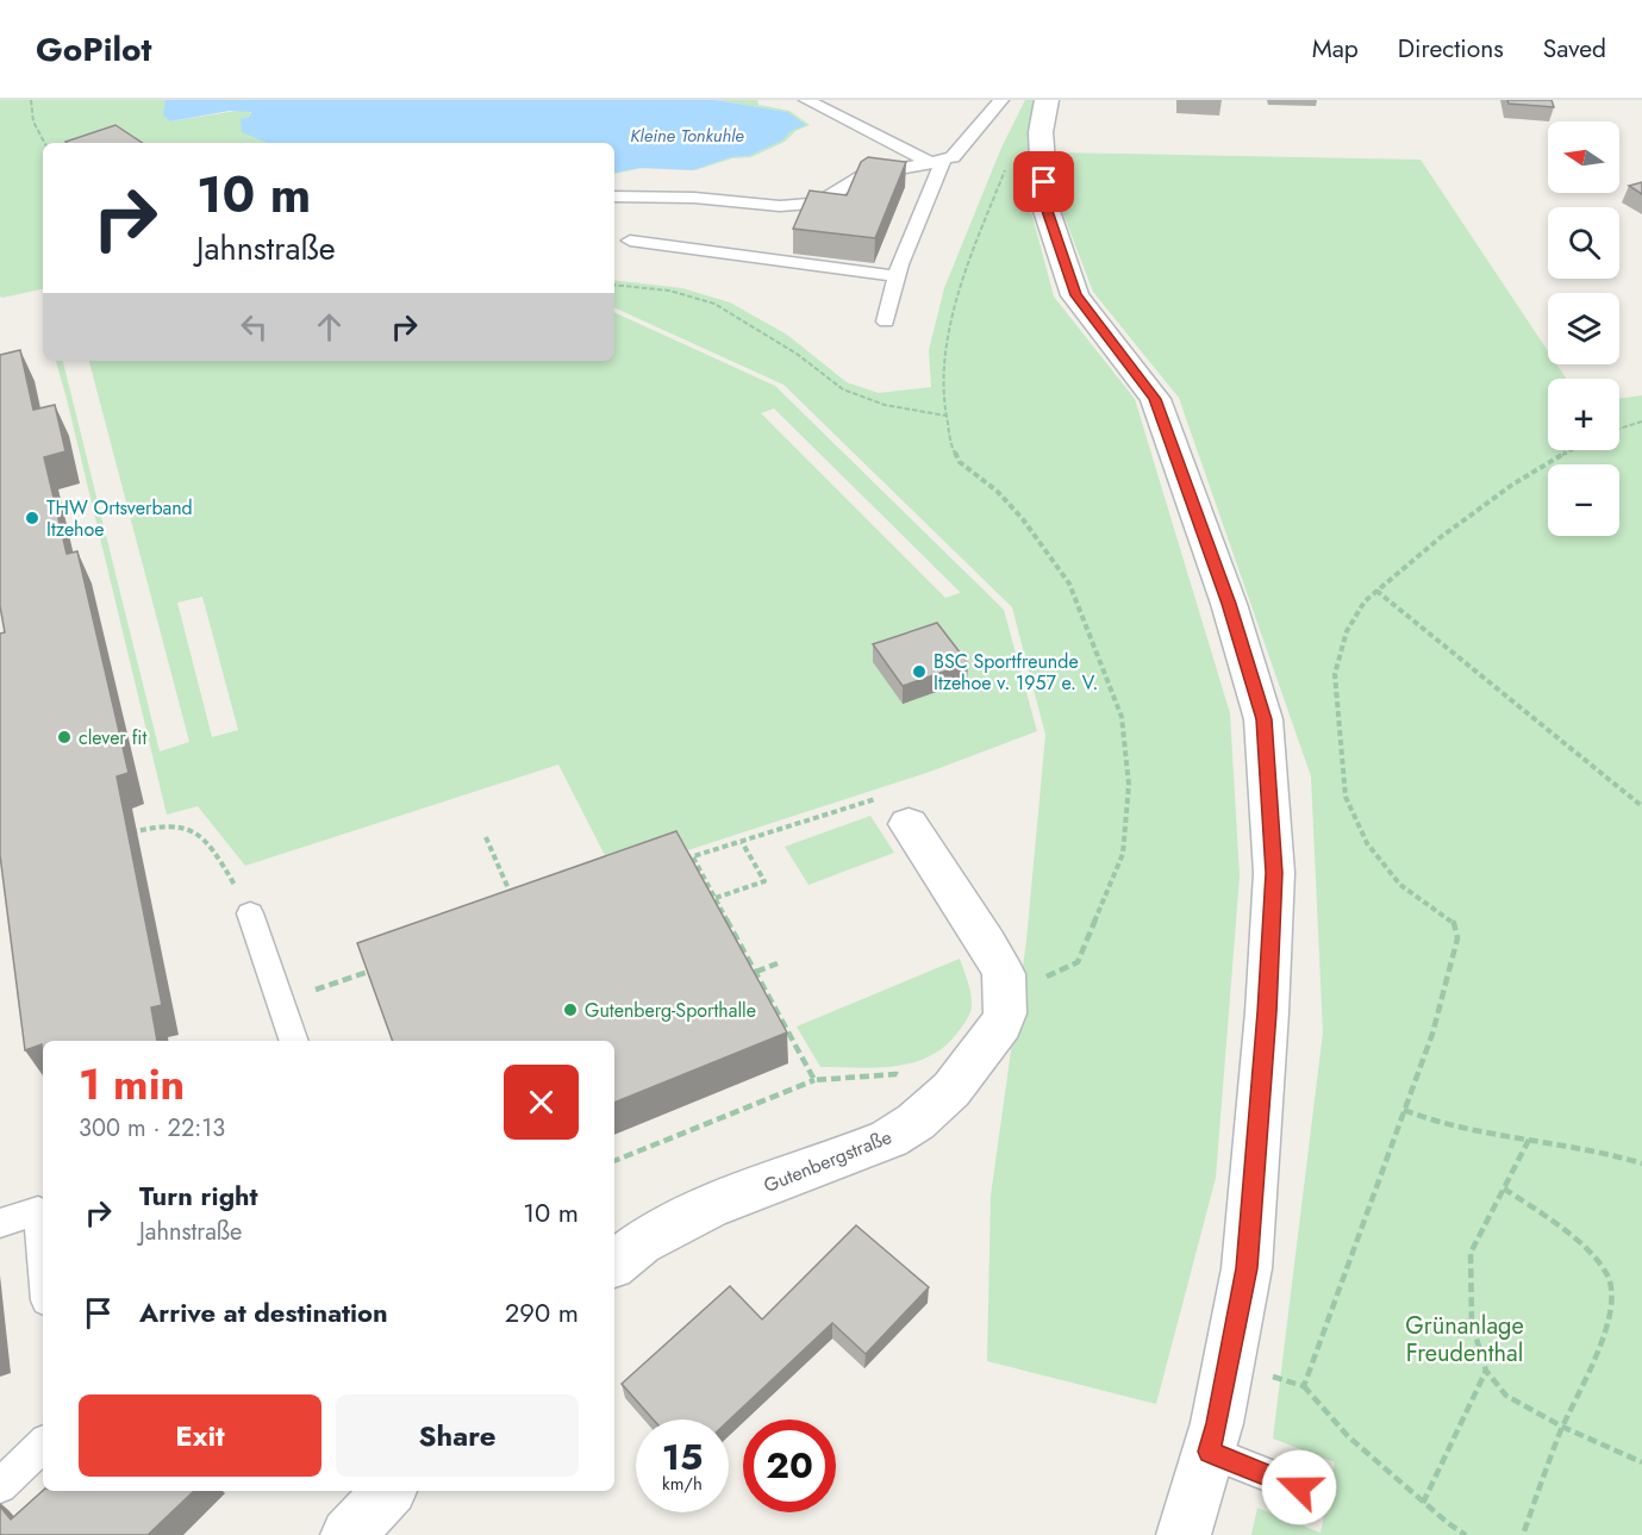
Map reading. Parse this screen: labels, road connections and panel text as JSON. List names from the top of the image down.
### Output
{
  "streets": {
    "street": ["Gutenbergstraße"]
  },
  "water": ["Kleine Tonkuhle"],
  "parks": ["Grünanlage Freudenthal"],
  "places": [
    "THW Ortsverband Itzehoe",
    "BSC Sportfreunde Itzehoe v. 1957 e. V.",
    "clever fit",
    "Gutenberg-Sporthalle"
  ],
  "north": "left",
  "page": {
    "header": "GoPilot",
    "nav": ["Map", "Directions", "Saved"],
    "map_buttons": ["+", "−"],
    "turn": ["10 m", "Jahnstraße"],
    "heading": ["1 min", "300 m · 22:13"],
    "list": [
      {
        "name": "Turn right",
        "note": "Jahnstraße",
        "value": "10 m"
      },
      {
        "name": "Arrive at destination",
        "value": "290 m"
      }
    ],
    "buttons": ["Exit", "Share"],
    "speed": "15 km/h",
    "limit": "20"
  }
}
